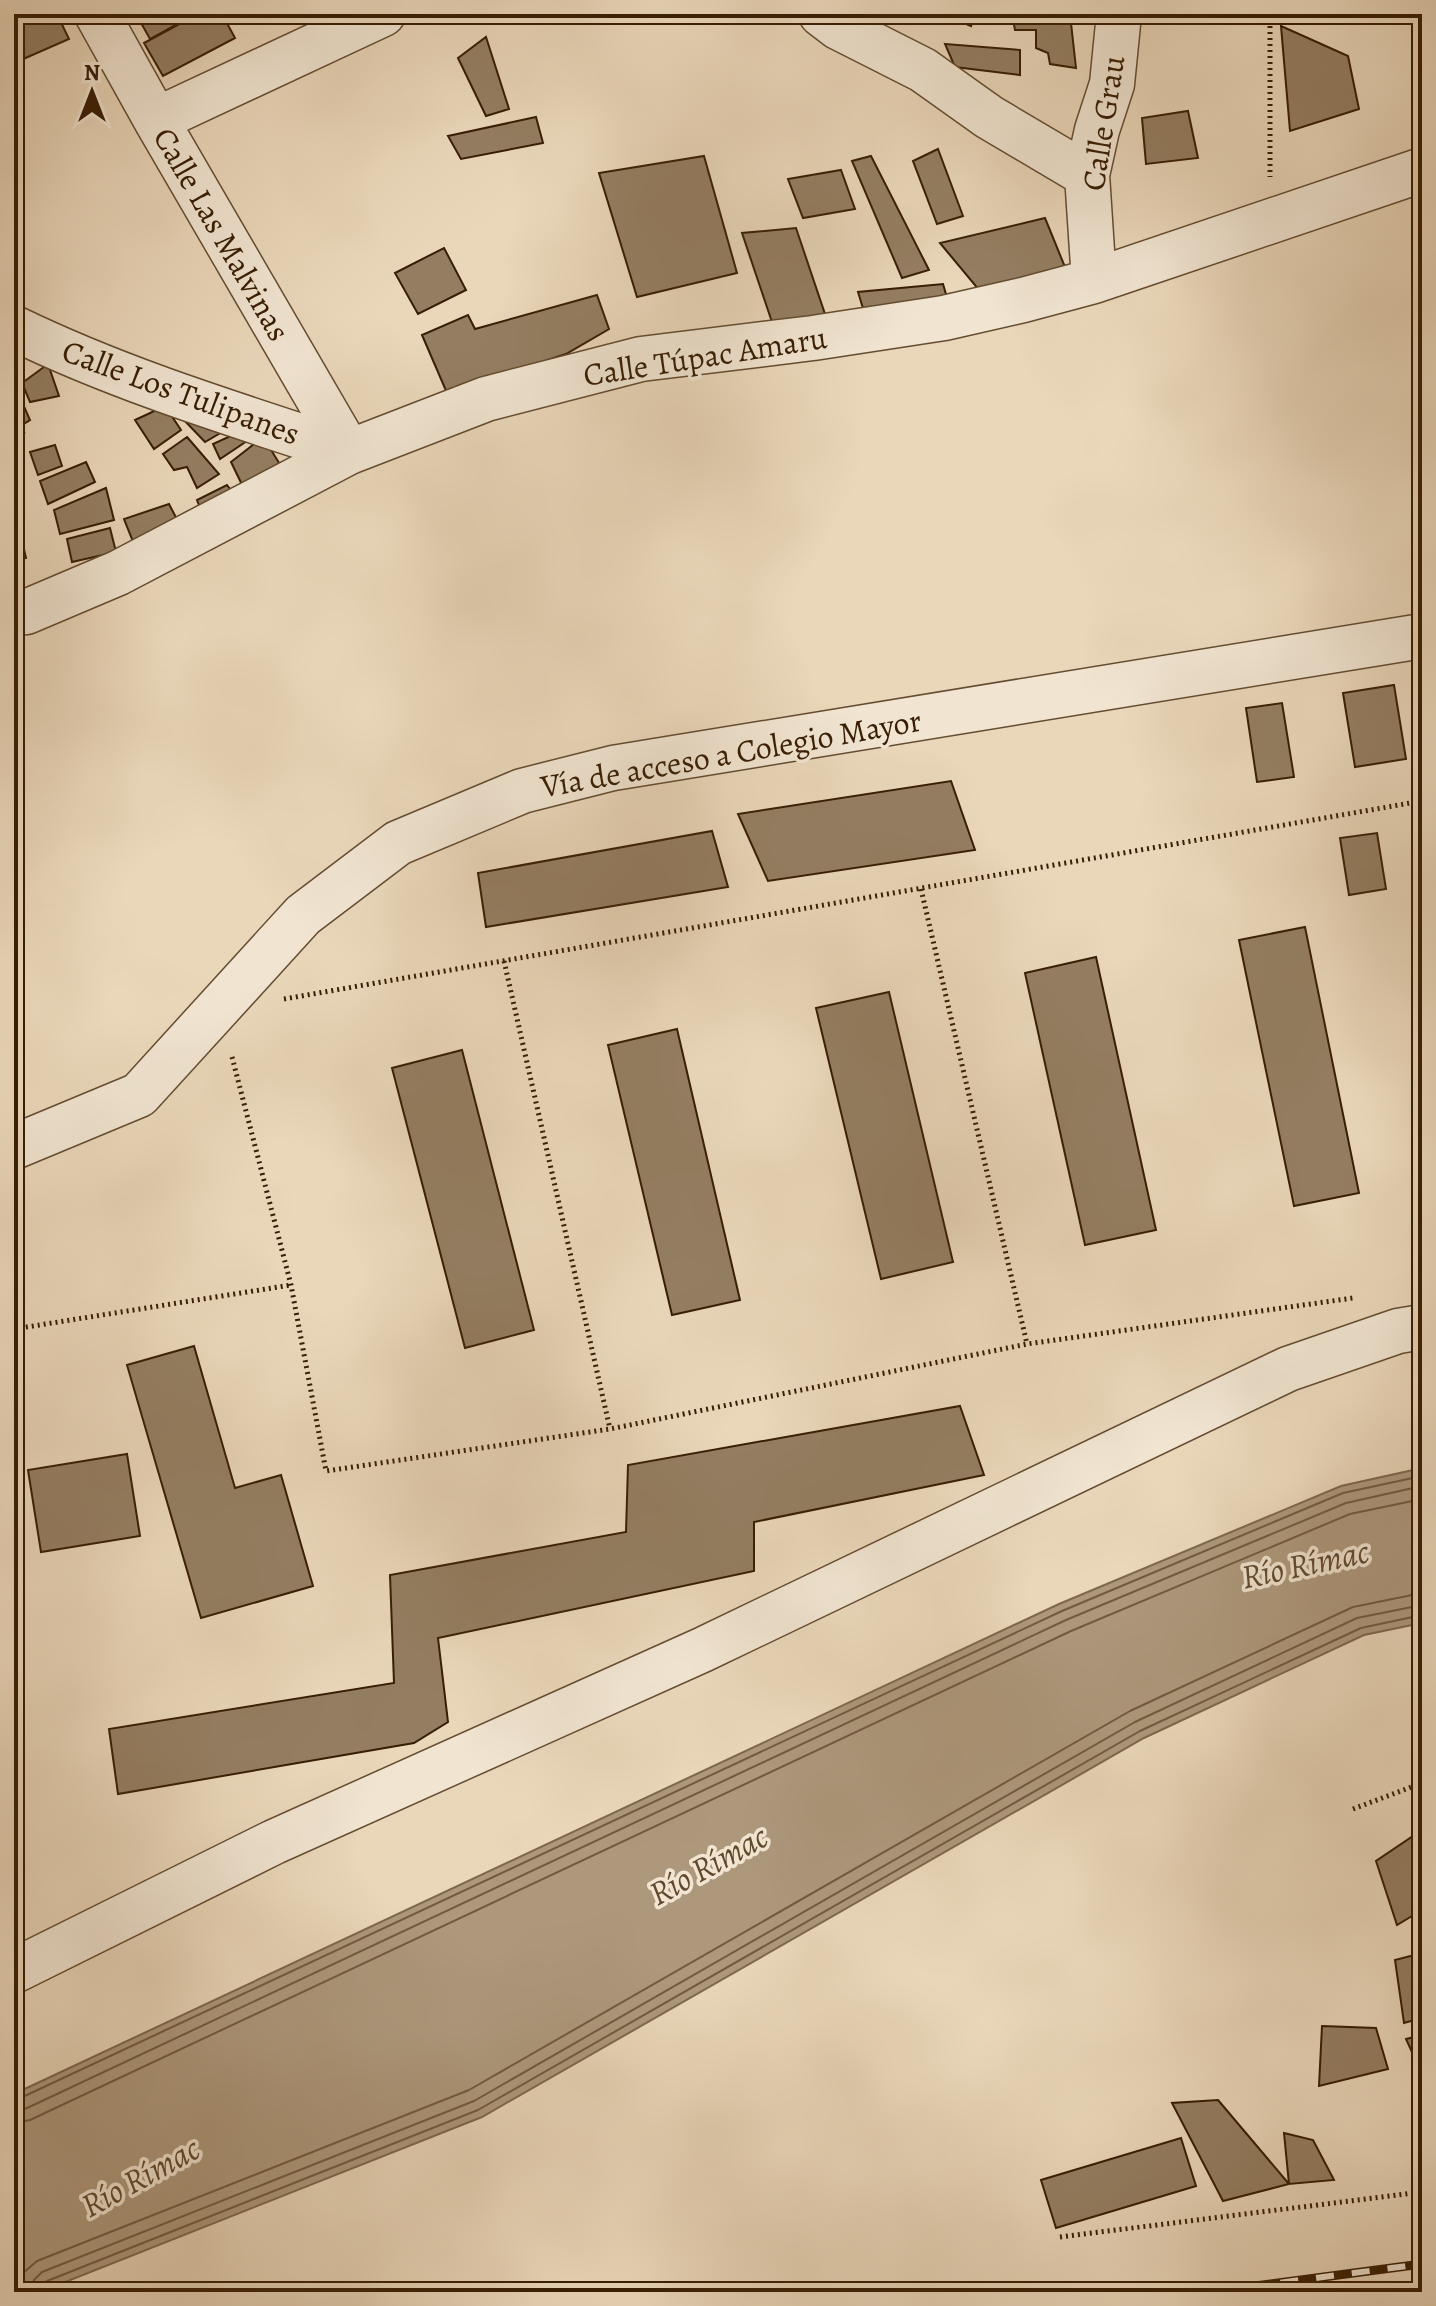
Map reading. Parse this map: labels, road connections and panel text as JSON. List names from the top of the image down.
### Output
{
  "streets": {
    "street": [
      "Calle Grau",
      "Calle Las Malvinas",
      "Calle Túpac Amaru",
      "Calle Los Tulipanes",
      "Vía de acceso a Colegio Mayor"
    ]
  },
  "crossings": [
    ["Calle Grau", "Calle Túpac Amaru"],
    ["Calle Las Malvinas", "Calle Túpac Amaru"],
    ["Calle Las Malvinas", "Calle Los Tulipanes"],
    ["Calle Túpac Amaru", "Calle Los Tulipanes"]
  ],
  "water": ["Río Rímac"],
  "north": "top"
}
